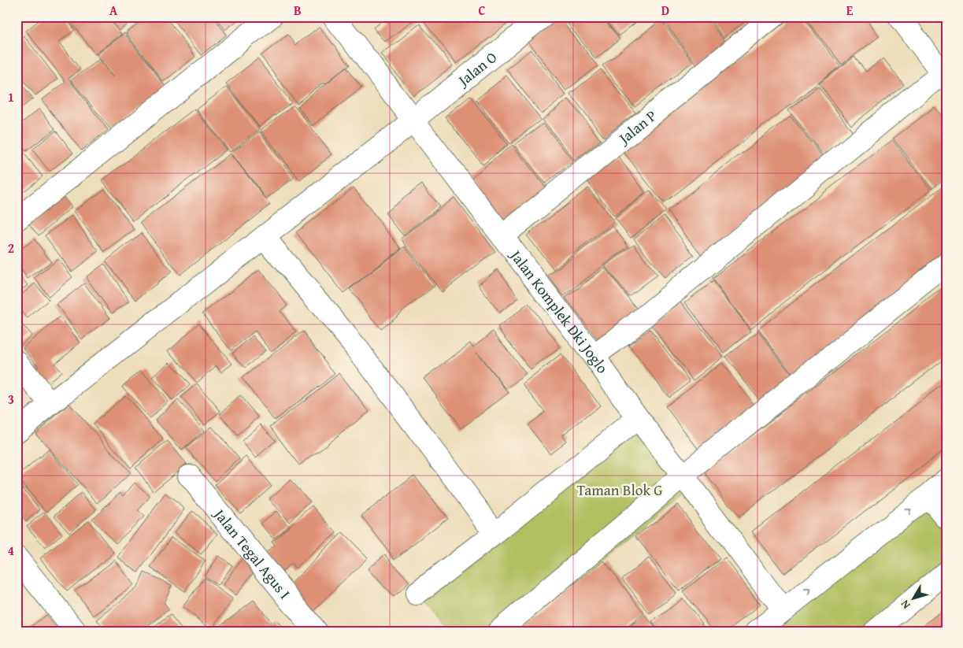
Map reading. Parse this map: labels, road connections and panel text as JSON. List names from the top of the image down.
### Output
{
  "streets": {
    "street": [
      "Jalan O",
      "Jalan P",
      "Jalan Komplek Dki Joglo",
      "Jalan Tegal Agus I"
    ]
  },
  "crossings": [
    ["Jalan O", "Jalan Komplek Dki Joglo"],
    ["Jalan P", "Jalan Komplek Dki Joglo"]
  ],
  "parks": ["Taman Blok G"],
  "north": "bottom left",
  "grid": {
    "columns": [
      "A",
      "B",
      "C",
      "D",
      "E"
    ],
    "rows": [
      "1",
      "2",
      "3",
      "4"
    ]
  }
}
